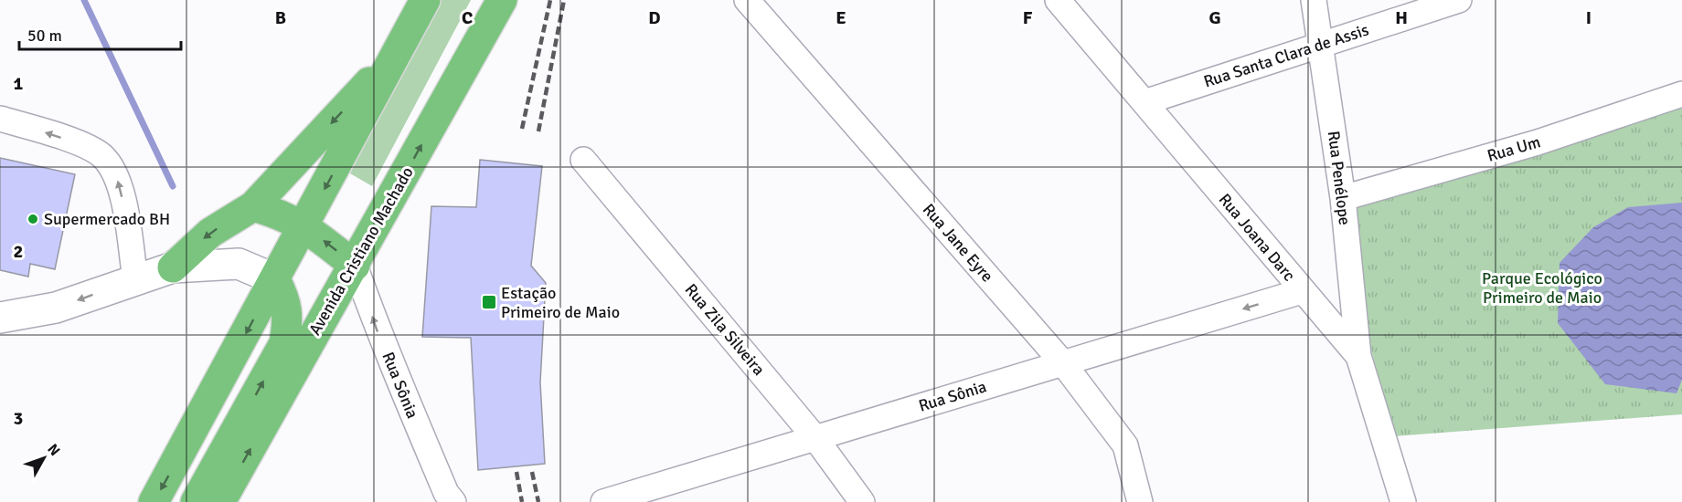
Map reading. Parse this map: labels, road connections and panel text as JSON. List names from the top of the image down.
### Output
{
  "streets": {
    "highway": ["Avenida Cristiano Machado"],
    "street": [
      "Rua Santa Clara de Assis",
      "Rua Um",
      "Rua Penélope",
      "Rua Joana Darc",
      "Rua Jane Eyre",
      "Rua Zila Silveira",
      "Rua Sônia"
    ]
  },
  "crossings": [
    ["Rua Santa Clara de Assis", "Rua Penélope"],
    ["Rua Santa Clara de Assis", "Rua Joana Darc"],
    ["Rua Um", "Rua Penélope"],
    ["Rua Penélope", "Rua Joana Darc"],
    ["Rua Joana Darc", "Rua Sônia"],
    ["Rua Jane Eyre", "Rua Sônia"],
    ["Avenida Cristiano Machado", "Rua Sônia"],
    ["Rua Zila Silveira", "Rua Sônia"]
  ],
  "parks": ["Parque Ecológico Primeiro de Maio"],
  "places": {
    "other": ["Supermercado BH"],
    "transit": ["Estação Primeiro de Maio"]
  },
  "scale_bar": "50 m",
  "north": "top right",
  "grid": {
    "columns": [
      "B",
      "C",
      "D",
      "E",
      "F",
      "G",
      "H",
      "I"
    ],
    "rows": ["1", "2", "3"]
  }
}
